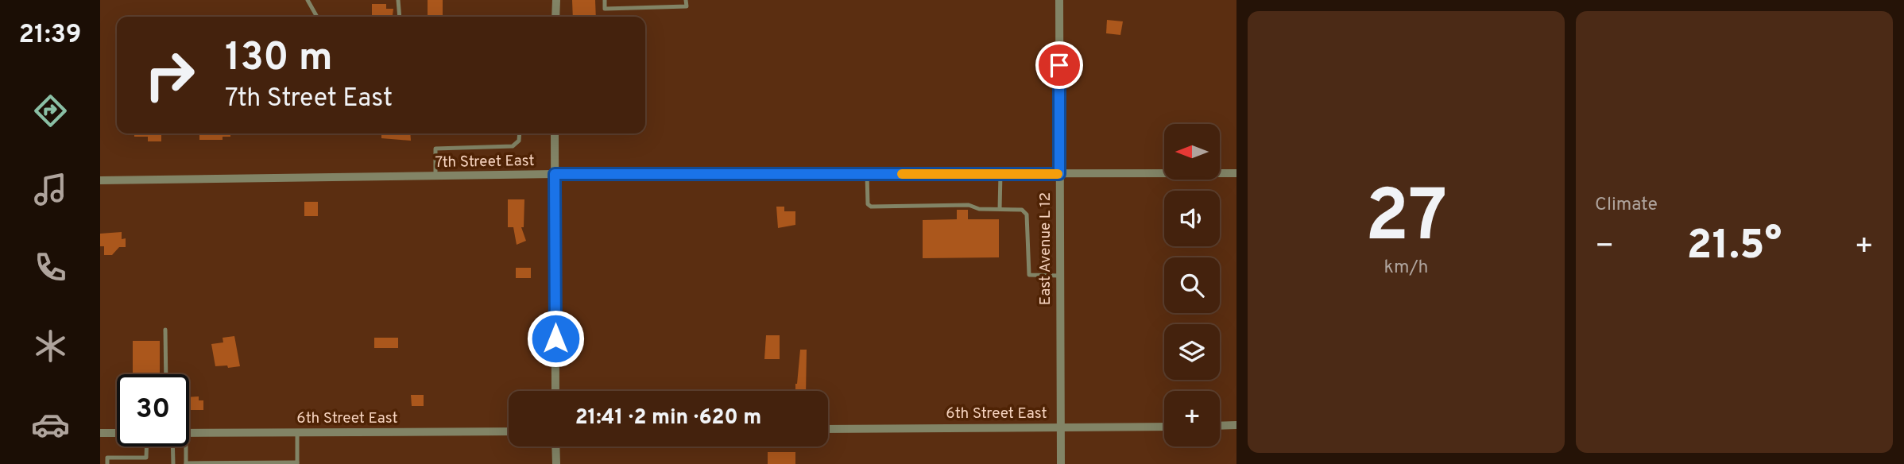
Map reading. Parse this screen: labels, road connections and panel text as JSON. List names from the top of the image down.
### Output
{
  "streets": {
    "street": ["7th Street East", "East Avenue L 12", "6th Street East"]
  },
  "crossings": [
    ["7th Street East", "East Avenue L 12"],
    ["East Avenue L 12", "6th Street East"]
  ],
  "north": "left",
  "page": {
    "tabs": "21:39",
    "tile": [
      ["27", "km/h"],
      "Climate"
    ],
    "turn": ["130 m", "7th Street East"],
    "map_buttons": "+",
    "heat": ["−", "21.5°", "+"],
    "limit": "30",
    "trip": "21:41 · 2 min · 620 m"
  }
}
